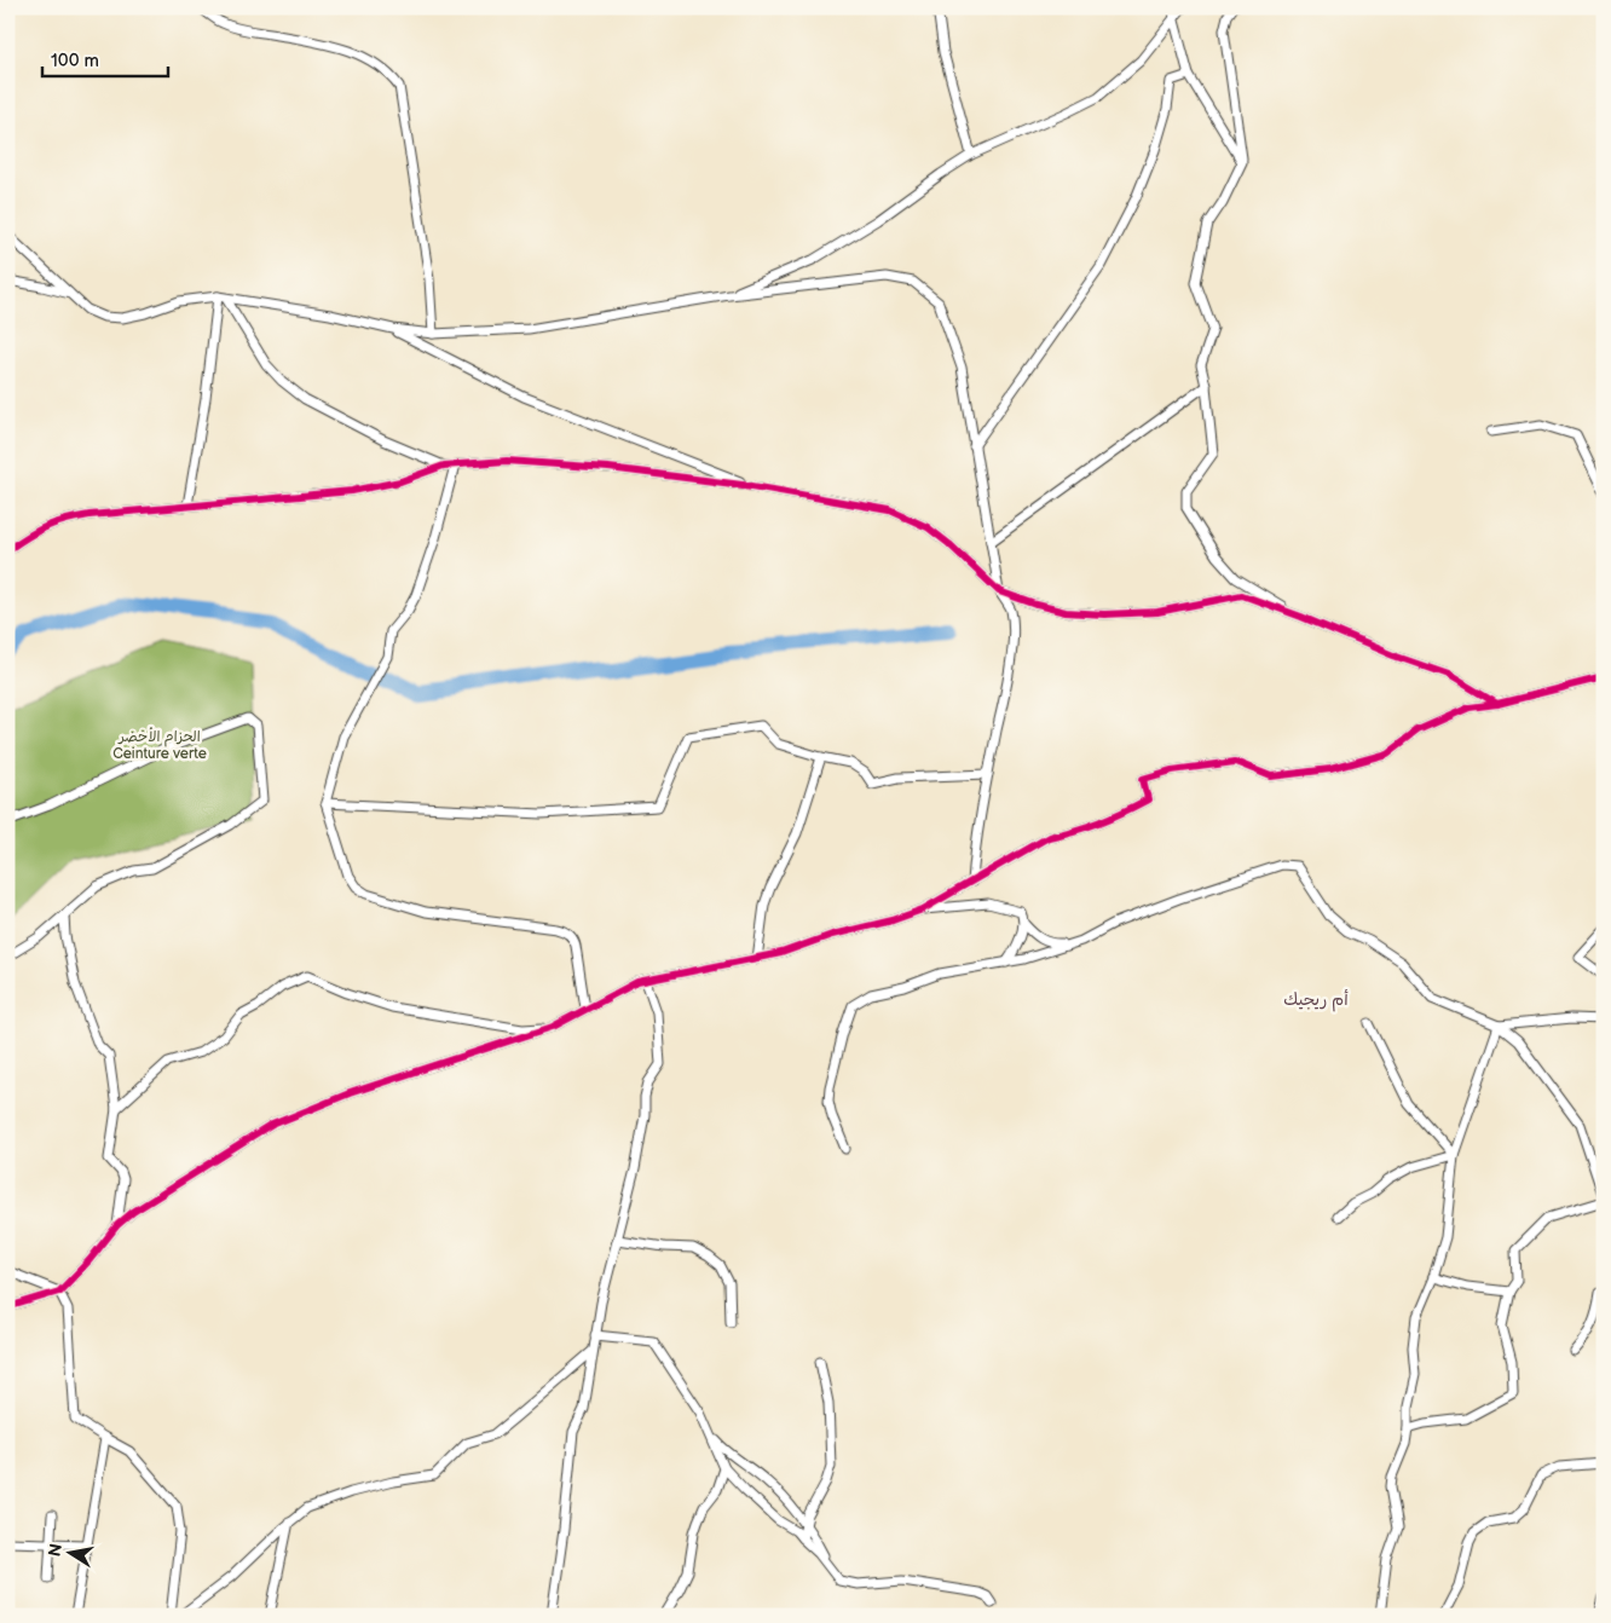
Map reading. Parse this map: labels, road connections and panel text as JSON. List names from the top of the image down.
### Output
{
  "districts": ["أم ريجيك"],
  "parks": ["الحزام الأخضر Ceinture verte"],
  "scale_bar": "100 m",
  "north": "left"
}
